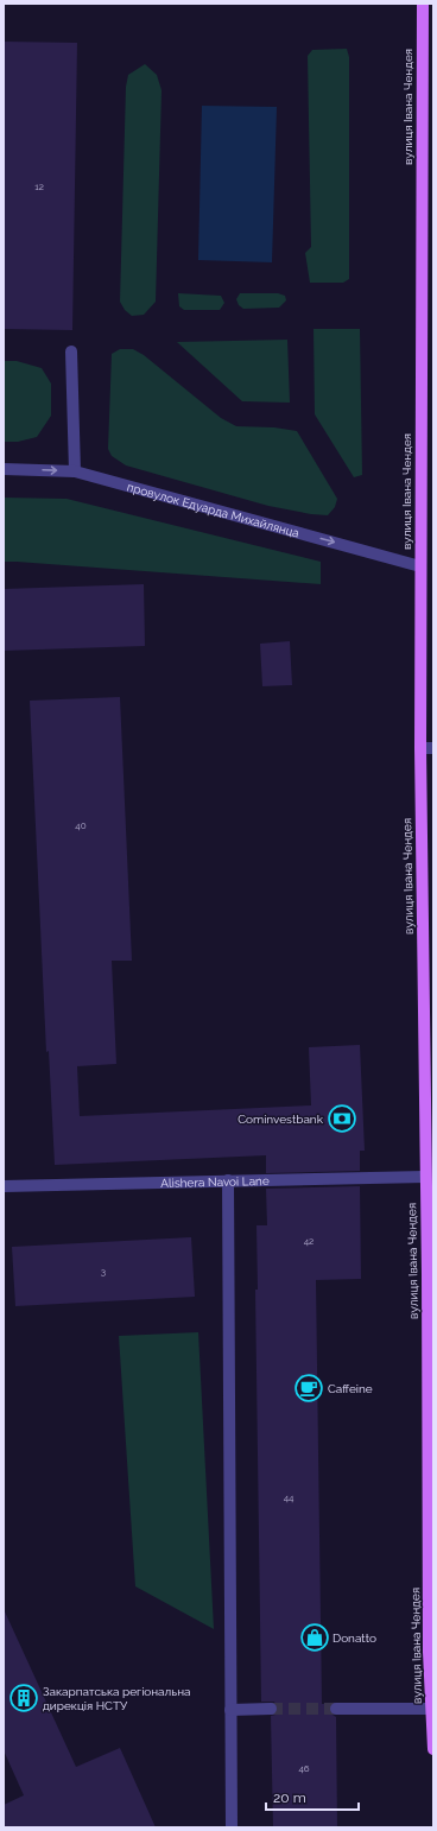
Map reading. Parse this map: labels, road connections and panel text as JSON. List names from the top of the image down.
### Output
{
  "streets": {
    "main road": ["вулиця Івана Чендея"],
    "street": ["провулок Едуарда Михайлянца", "Alishera Navoi Lane"]
  },
  "crossings": [
    ["вулиця Івана Чендея", "провулок Едуарда Михайлянца"],
    ["вулиця Івана Чендея", "Alishera Navoi Lane"]
  ],
  "one_way": ["провулок Едуарда Михайлянца"],
  "places": {
    "bank": ["Cominvestbank"],
    "cafe": ["Caffeine"],
    "shop": ["Donatto"],
    "building": ["Закарпатська регіональна дирекція НСТУ"]
  },
  "house_numbers": [
    "12",
    "40",
    "42",
    "3",
    "44",
    "46"
  ],
  "scale_bar": "20 m"
}
